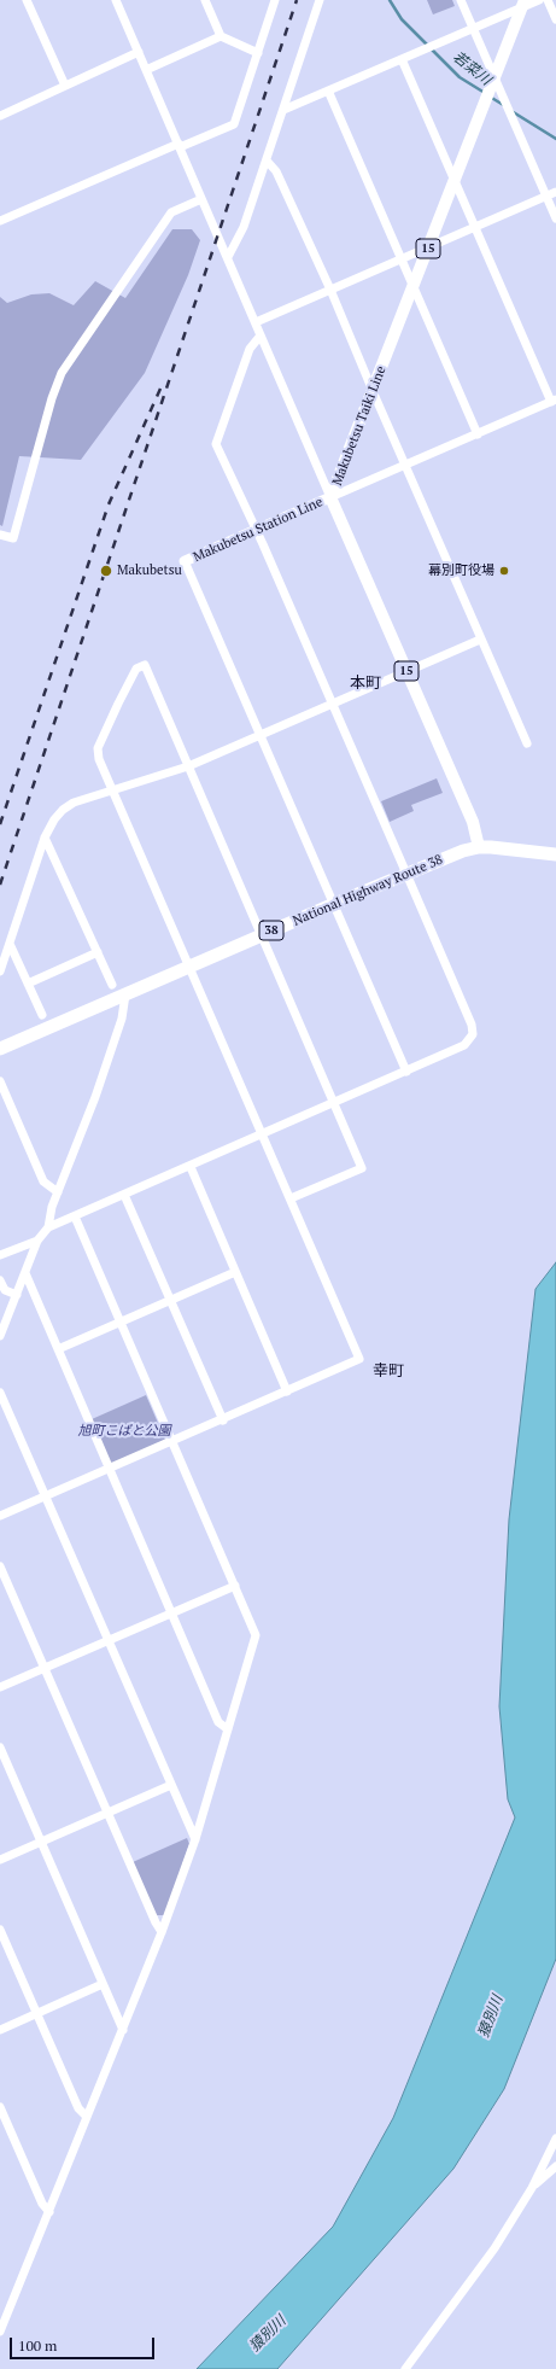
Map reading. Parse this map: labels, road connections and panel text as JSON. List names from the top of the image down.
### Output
{
  "streets": {
    "highway": ["National Highway Route 38", "38"],
    "main road": ["15", "Makubetsu Taiki Line", "Makubetsu Station Line"]
  },
  "crossings": [
    ["Makubetsu Taiki Line", "Makubetsu Station Line"],
    ["Makubetsu Taiki Line", "National Highway Route 38"]
  ],
  "districts": ["本町", "幸町"],
  "water": ["若菜川", "猿別川"],
  "parks": ["旭町こばと公園"],
  "places": ["Makubetsu", "幕別町役場"],
  "scale_bar": "100 m"
}
